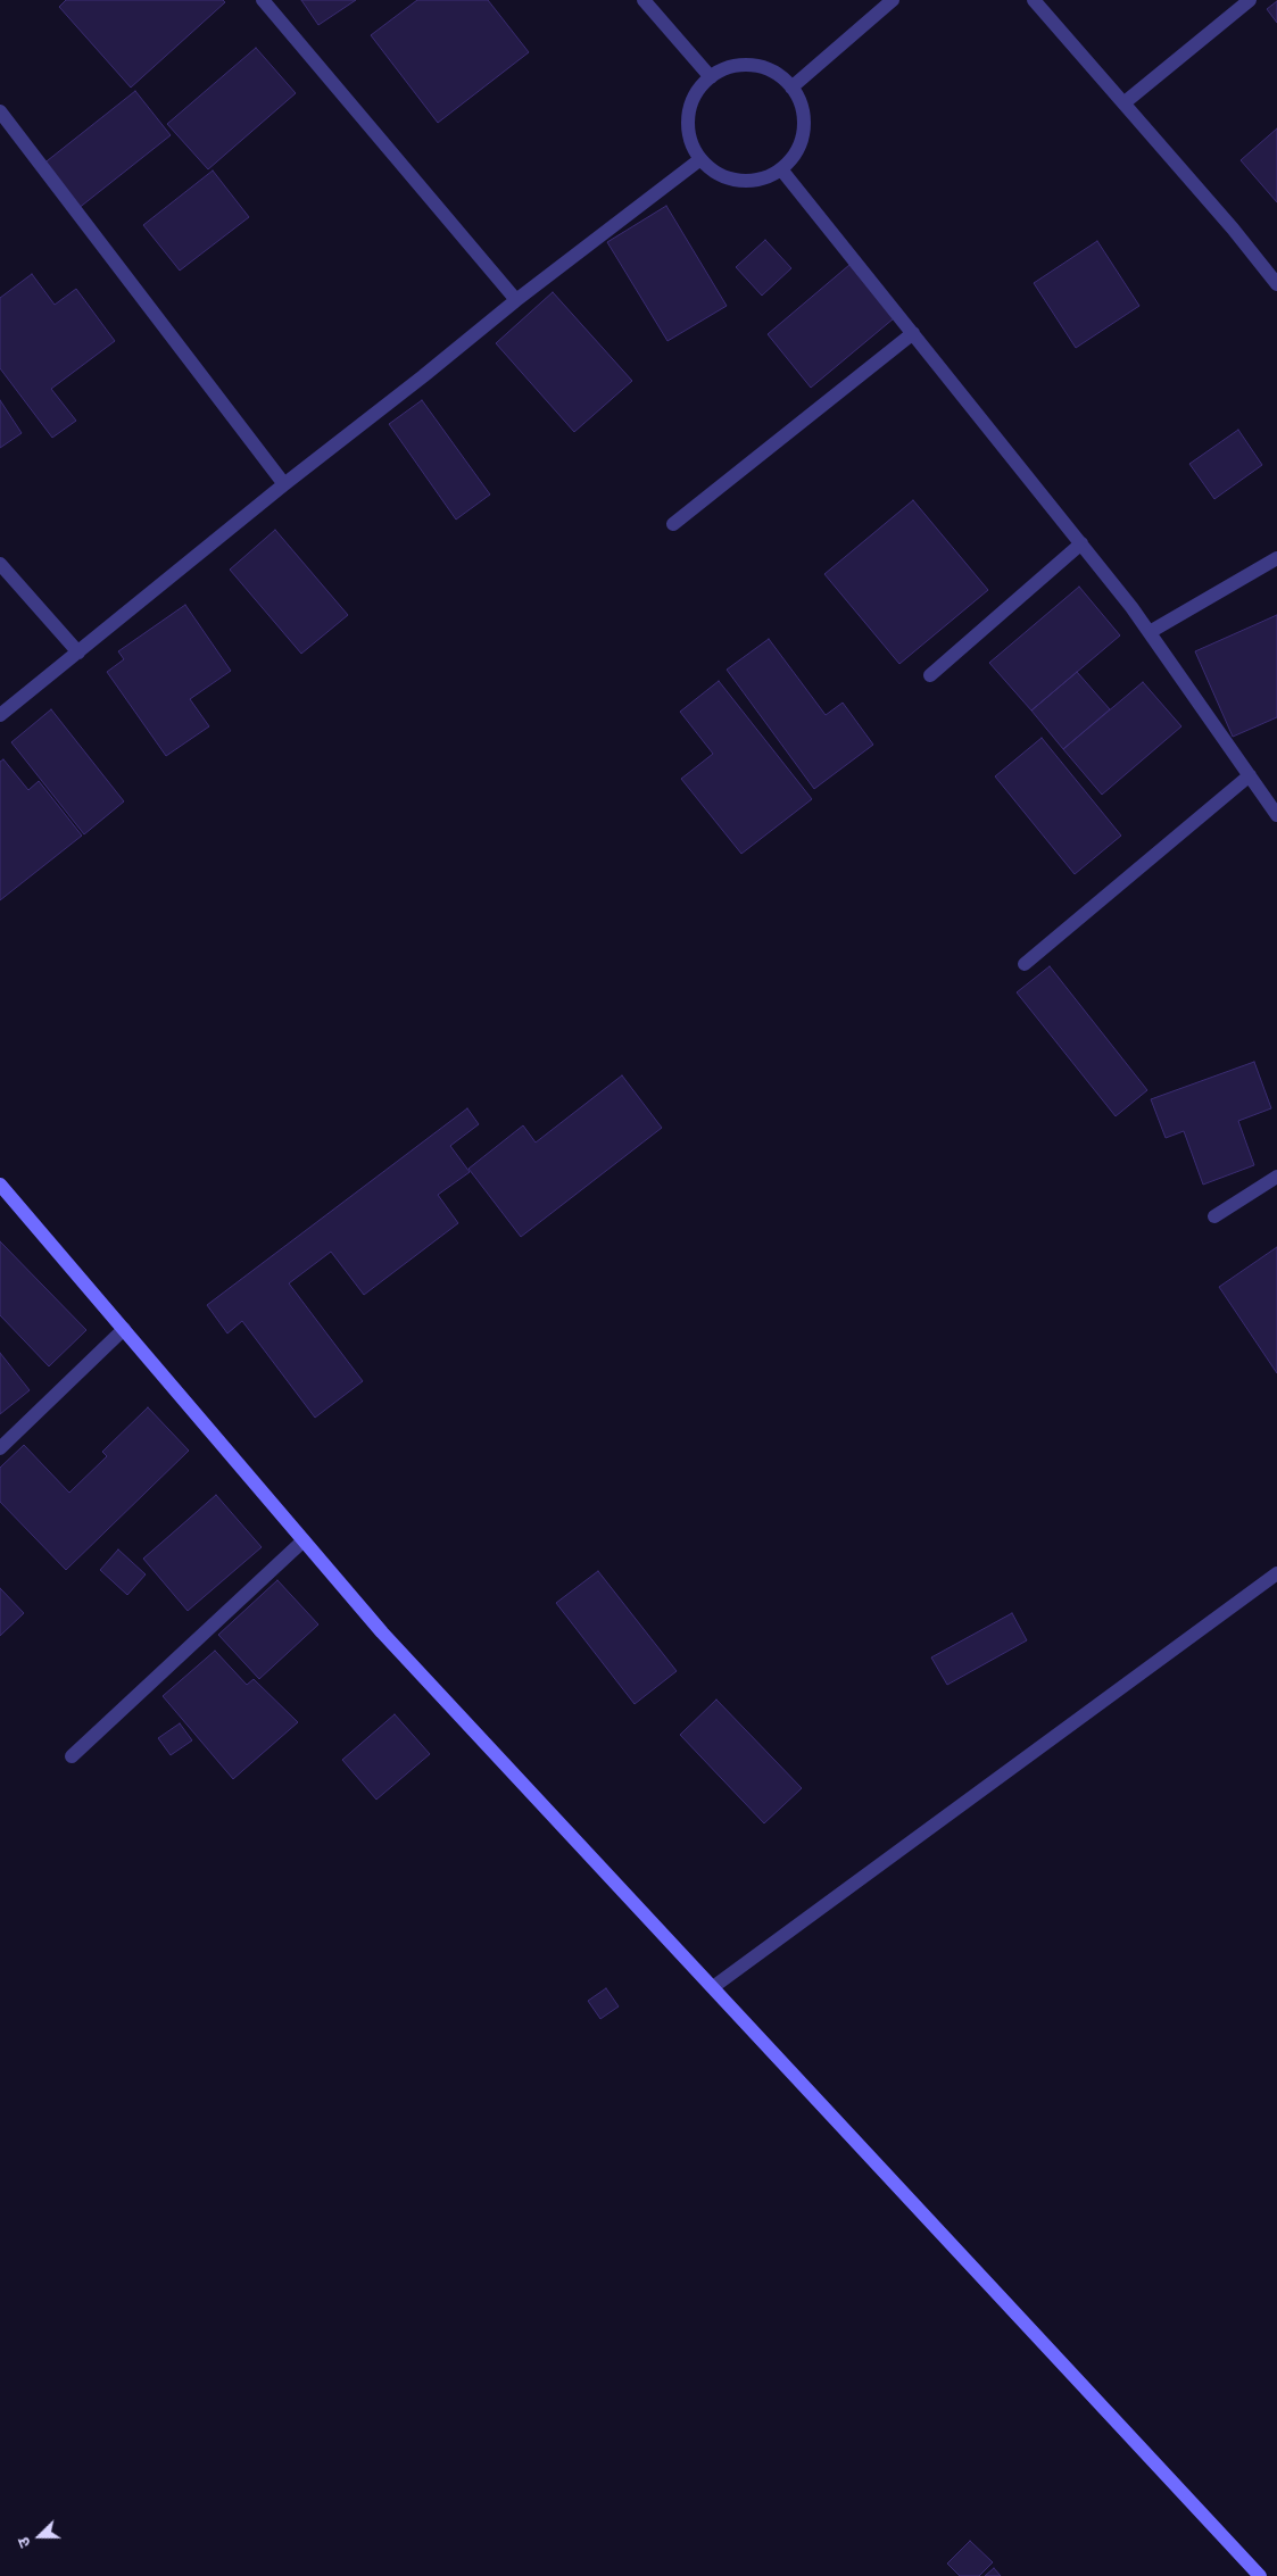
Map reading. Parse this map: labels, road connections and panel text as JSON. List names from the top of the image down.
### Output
{
  "north": "left"
}
